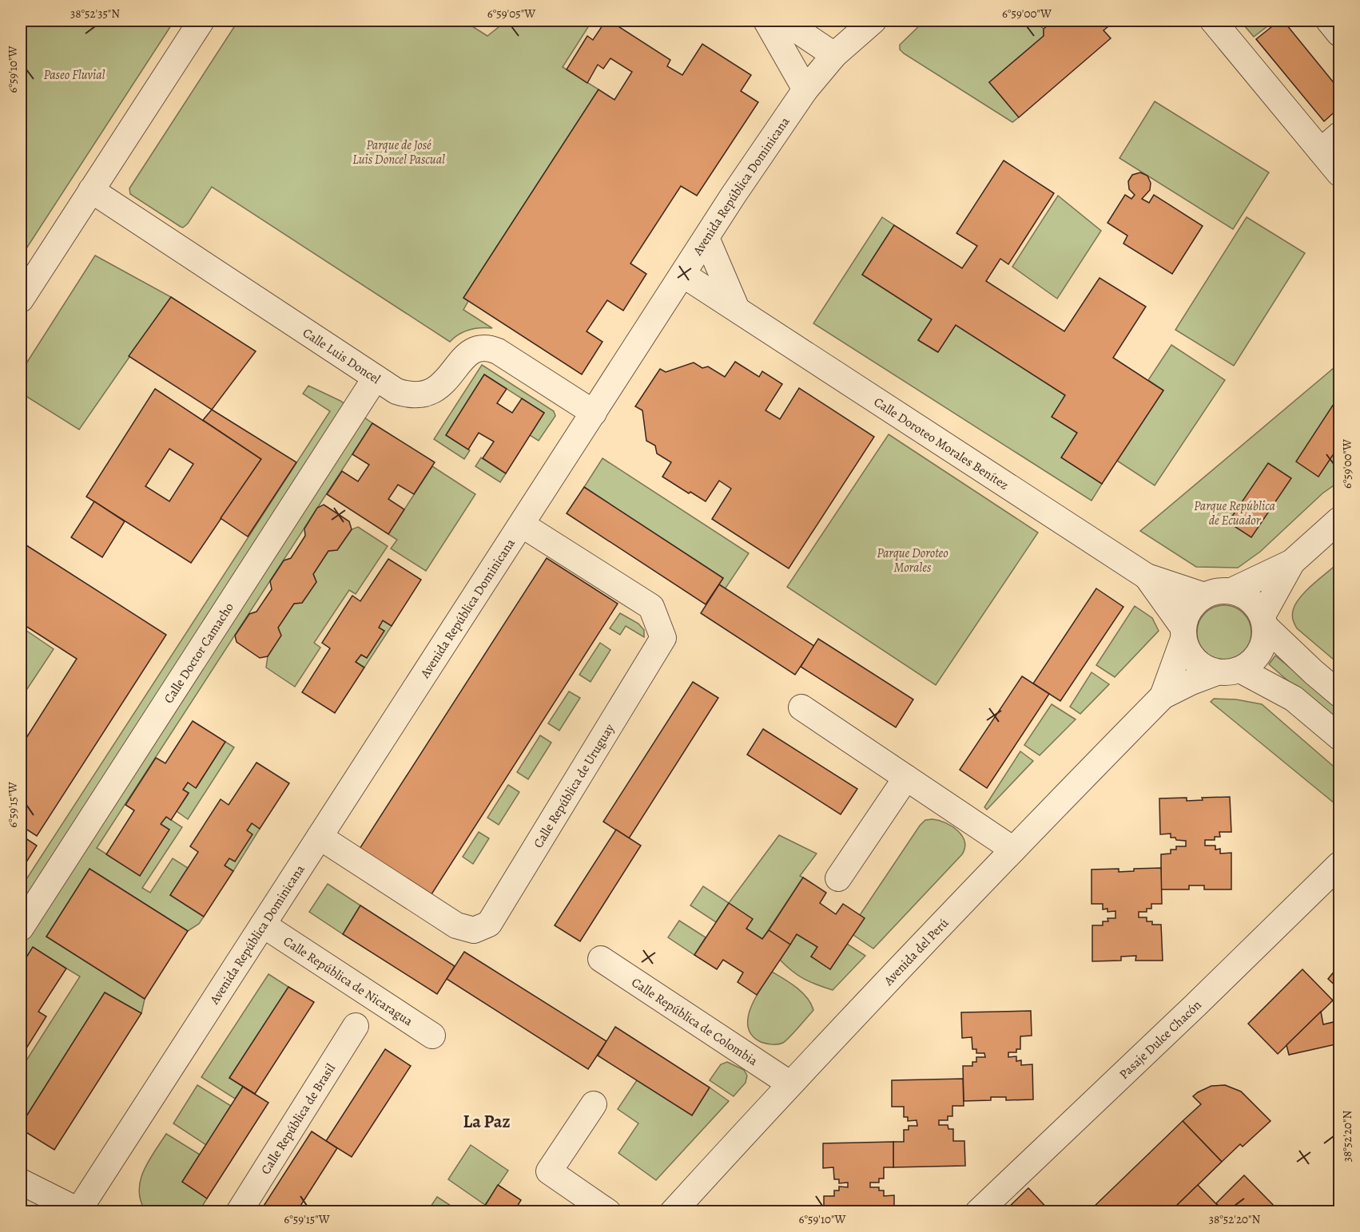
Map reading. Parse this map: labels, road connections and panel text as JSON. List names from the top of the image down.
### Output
{
  "streets": {
    "street": [
      "Avenida República Dominicana",
      "Calle Luis Doncel",
      "Calle Doroteo Morales Benítez",
      "Calle Doctor Camacho",
      "Calle República de Uruguay",
      "Avenida del Perú",
      "Calle República de Nicaragua",
      "Calle República de Colombia",
      "Pasaje Dulce Chacón",
      "Calle República de Brasil"
    ]
  },
  "crossings": [
    ["Avenida República Dominicana", "Calle Luis Doncel"],
    ["Avenida República Dominicana", "Calle Doroteo Morales Benítez"],
    ["Avenida República Dominicana", "Calle República de Uruguay"],
    ["Avenida República Dominicana", "Calle República de Nicaragua"],
    ["Calle Luis Doncel", "Calle Doctor Camacho"],
    ["Calle Doroteo Morales Benítez", "Avenida del Perú"],
    ["Avenida del Perú", "Calle República de Colombia"]
  ],
  "districts": ["La Paz"],
  "parks": [
    "Paseo Fluvial",
    "Parque de José Luis Doncel Pascual",
    "Parque República de Ecuador",
    "Parque Doroteo Morales"
  ],
  "coordinates": [
    "38°52'35\"N",
    "6°59'05\"W",
    "6°59'00\"W",
    "6°59'10\"W",
    "6°59'15\"W",
    "38°52'20\"N"
  ]
}
